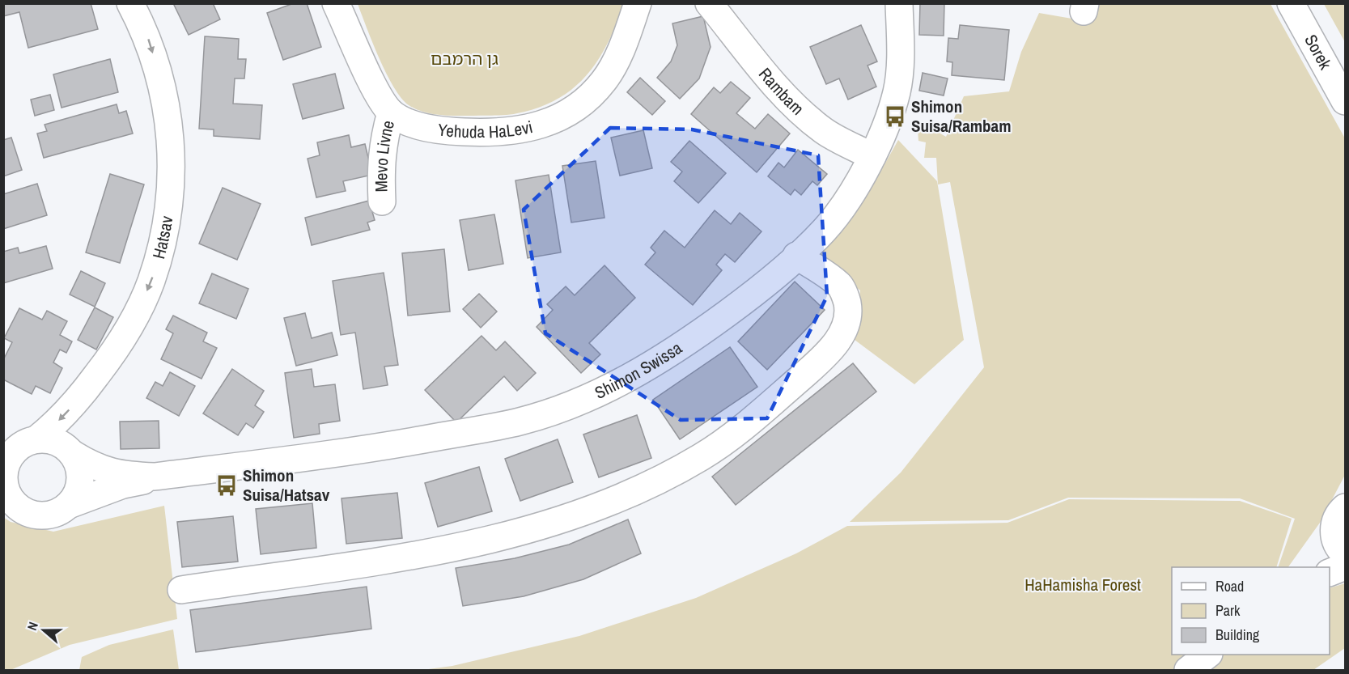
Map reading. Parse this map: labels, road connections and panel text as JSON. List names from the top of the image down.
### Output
{
  "streets": {
    "street": [
      "Sorek",
      "Rambam",
      "Yehuda HaLevi",
      "Mevo Livne",
      "Hatsav",
      "Shimon Swissa"
    ]
  },
  "crossings": [
    ["Rambam", "Shimon Swissa"],
    ["Yehuda HaLevi", "Mevo Livne"],
    ["Hatsav", "Shimon Swissa"]
  ],
  "one_way": ["Hatsav"],
  "parks": ["גן הרמבם", "HaHamisha Forest"],
  "places": {
    "bus stop": ["Shimon Suisa/Rambam", "Shimon Suisa/Hatsav"]
  },
  "legend": ["Road", "Park", "Building"],
  "north": "left"
}
